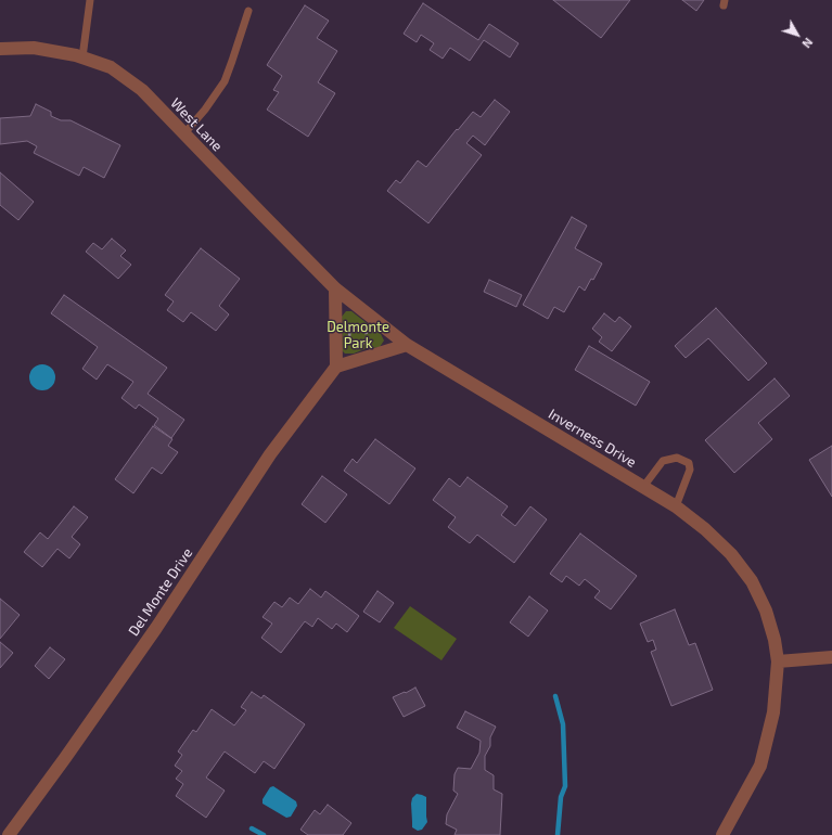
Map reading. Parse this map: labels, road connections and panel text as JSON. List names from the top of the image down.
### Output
{
  "streets": {
    "street": ["West Lane", "Inverness Drive", "Del Monte Drive"]
  },
  "crossings": [
    ["West Lane", "Inverness Drive"]
  ],
  "parks": ["Delmonte Park"],
  "north": "bottom right"
}
